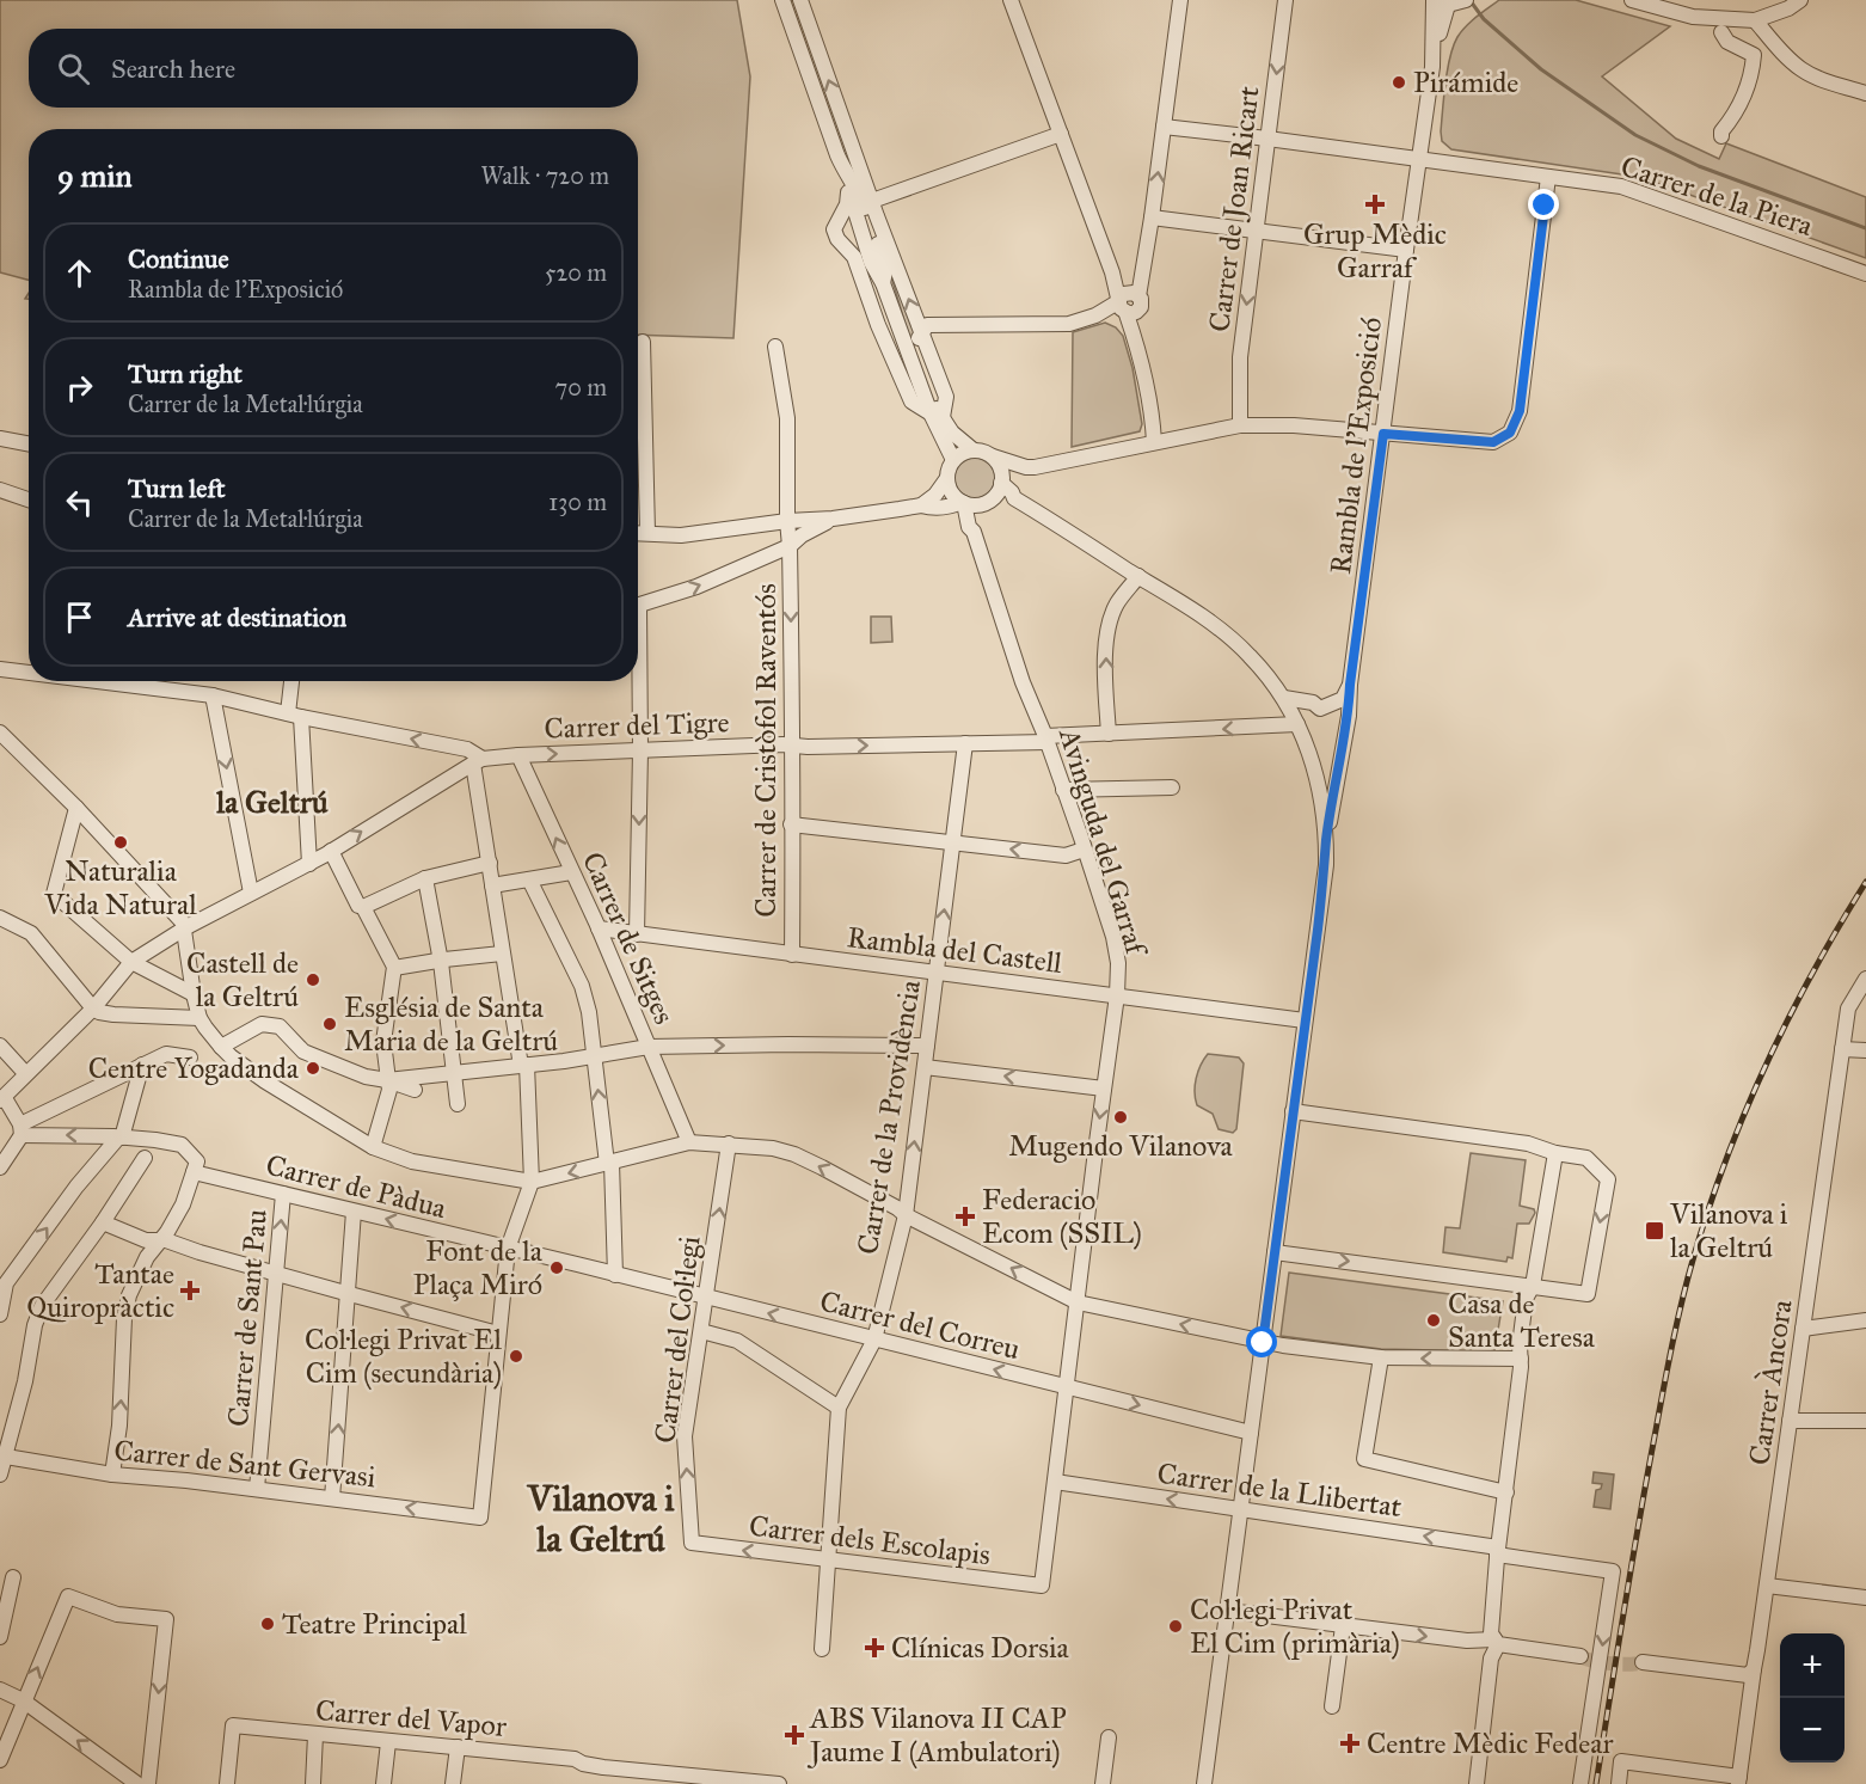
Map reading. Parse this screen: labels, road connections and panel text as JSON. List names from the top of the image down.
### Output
{
  "streets": {
    "street": [
      "Carrer de la Piera",
      "Carrer de Joan Ricart",
      "Rambla de l'Exposició",
      "Carrer del Tigre",
      "Carrer de Cristòfol Raventós",
      "Avinguda del Garraf",
      "Carrer de Sitges",
      "Rambla del Castell",
      "Carrer de la Providència",
      "Carrer de Pàdua",
      "Carrer de Sant Pau",
      "Carrer del Correu",
      "Carrer del Col·legi",
      "Carrer Àncora",
      "Carrer de Sant Gervasi",
      "Carrer de la Llibertat",
      "Carrer dels Escolapis",
      "Carrer del Vapor"
    ]
  },
  "crossings": [
    ["Carrer de la Piera", "Carrer de Joan Ricart"],
    ["Carrer de la Piera", "Rambla de l'Exposició"],
    ["Rambla de l'Exposició", "Carrer del Tigre"],
    ["Rambla de l'Exposició", "Rambla del Castell"],
    ["Rambla de l'Exposició", "Carrer del Correu"],
    ["Rambla de l'Exposició", "Carrer de la Llibertat"],
    ["Carrer del Tigre", "Carrer de Cristòfol Raventós"],
    ["Carrer del Tigre", "Avinguda del Garraf"],
    ["Carrer del Tigre", "Carrer de Sitges"],
    ["Carrer del Tigre", "Carrer de la Providència"],
    ["Carrer de Cristòfol Raventós", "Rambla del Castell"],
    ["Avinguda del Garraf", "Rambla del Castell"],
    ["Avinguda del Garraf", "Carrer del Correu"],
    ["Avinguda del Garraf", "Carrer de la Llibertat"],
    ["Avinguda del Garraf", "Carrer dels Escolapis"],
    ["Carrer de Sitges", "Rambla del Castell"],
    ["Rambla del Castell", "Carrer de la Providència"],
    ["Carrer de la Providència", "Carrer del Correu"],
    ["Carrer de Pàdua", "Carrer de Sant Pau"],
    ["Carrer de Pàdua", "Carrer del Correu"],
    ["Carrer de Sant Pau", "Carrer de Sant Gervasi"],
    ["Carrer del Correu", "Carrer del Col·legi"],
    ["Carrer del Col·legi", "Carrer dels Escolapis"]
  ],
  "one_way": ["Carrer de la Providència", "Carrer dels Escolapis"],
  "districts": ["la Geltrú", "Vilanova i la Geltrú"],
  "places": {
    "other": [
      "Pirámide",
      "Naturalia Vida Natural",
      "Castell de la Geltrú",
      "Església de Santa Maria de la Geltrú",
      "Centre Yogadanda",
      "Mugendo Vilanova",
      "Font de la Plaça Miró",
      "Casa de Santa Teresa",
      "Col·legi Privat El Cim (secundària)",
      "Teatre Principal",
      "Col·legi Privat El Cim (primària)"
    ],
    "health": [
      "Grup Mèdic Garraf",
      "Federacio Ecom (SSIL)",
      "Tantae Quiropràctic",
      "Clínicas Dorsia",
      "ABS Vilanova II CAP Jaume I (Ambulatori)",
      "Centre Mèdic Fedear"
    ],
    "transit": ["Vilanova i la Geltrú"]
  },
  "page": {
    "search": "Search here",
    "heading": ["9 min", "Walk · 720 m"],
    "list": [
      ["Continue", "Rambla de l'Exposició", "520 m"],
      ["Turn right", "Carrer de la Metal·lúrgia", "70 m"],
      ["Turn left", "Carrer de la Metal·lúrgia", "130 m"],
      "Arrive at destination"
    ],
    "map_buttons": ["+", "−"]
  }
}
